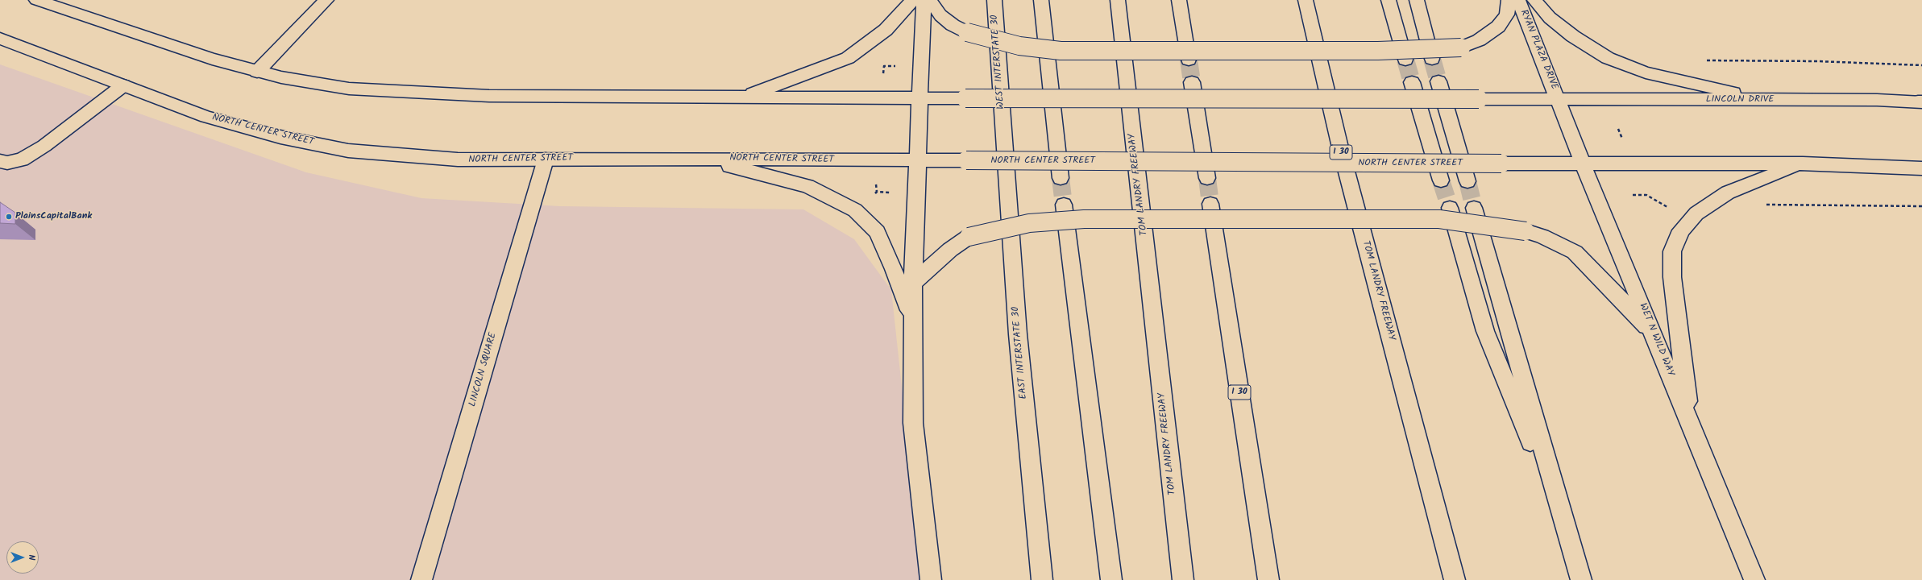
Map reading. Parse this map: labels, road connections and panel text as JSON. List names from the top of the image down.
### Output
{
  "streets": {
    "main road": [
      "RYAN PLAZA DRIVE",
      "WEST INTERSTATE 30",
      "LINCOLN DRIVE",
      "NORTH CENTER STREET",
      "I 30",
      "TOM LANDRY FREEWAY",
      "WET N WILD WAY",
      "EAST INTERSTATE 30",
      "LINCOLN SQUARE"
    ]
  },
  "crossings": [
    ["RYAN PLAZA DRIVE", "LINCOLN DRIVE"],
    ["RYAN PLAZA DRIVE", "WET N WILD WAY"],
    ["WEST INTERSTATE 30", "EAST INTERSTATE 30"],
    ["LINCOLN DRIVE", "WET N WILD WAY"],
    ["NORTH CENTER STREET", "WET N WILD WAY"],
    ["NORTH CENTER STREET", "LINCOLN SQUARE"]
  ],
  "places": ["PlainsCapitalBank"],
  "north": "right"
}
